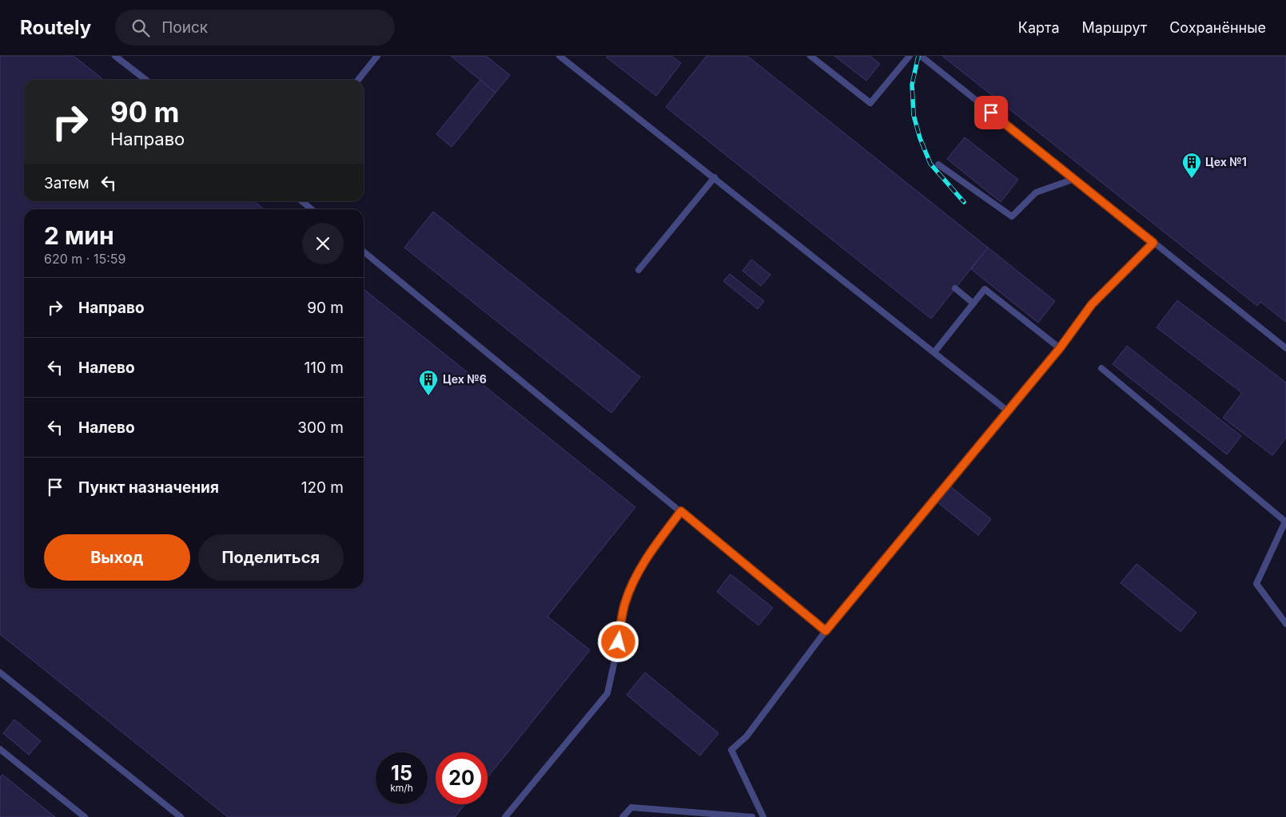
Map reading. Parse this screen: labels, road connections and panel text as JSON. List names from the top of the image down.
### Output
{
  "places": {
    "building": ["Цех №1", "Цех №6"]
  },
  "page": {
    "header": "Routely",
    "search": "Поиск",
    "nav": ["Карта", "Маршрут", "Сохранённые"],
    "turn": ["90 m", "Направо"],
    "then": "Затем",
    "heading": ["2 мин", "620 m · 15:59"],
    "list": [
      {
        "name": "Направо",
        "value": "90 m"
      },
      {
        "name": "Налево",
        "value": "110 m"
      },
      {
        "name": "Налево",
        "value": "300 m"
      },
      {
        "name": "Пункт назначения",
        "value": "120 m"
      }
    ],
    "buttons": ["Выход", "Поделиться"],
    "speed": "15 km/h",
    "limit": "20"
  }
}
